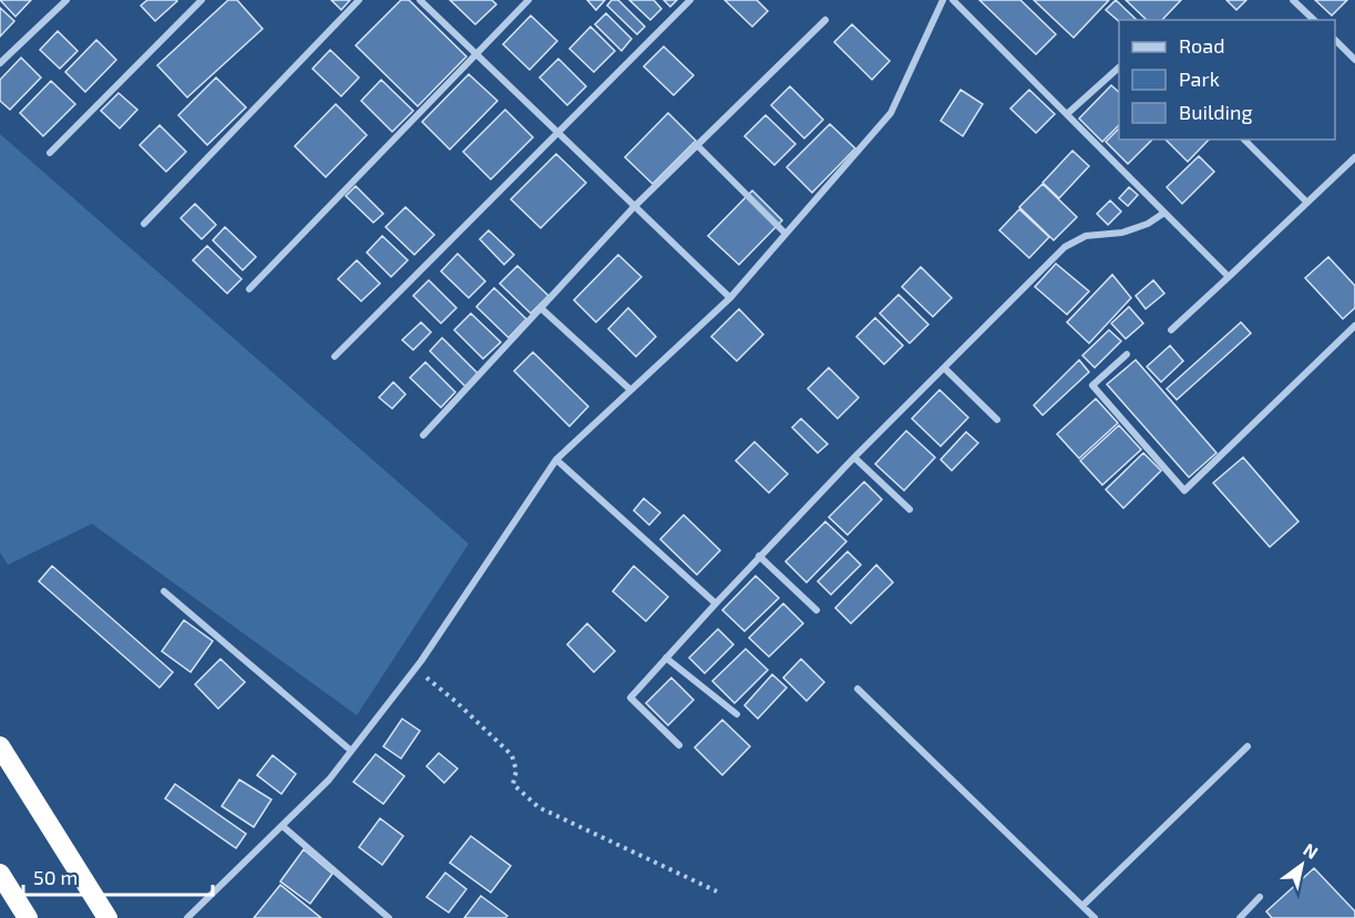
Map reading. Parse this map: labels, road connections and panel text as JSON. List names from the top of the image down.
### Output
{
  "legend": ["Road", "Park", "Building"],
  "scale_bar": "50 m",
  "north": "top right"
}
